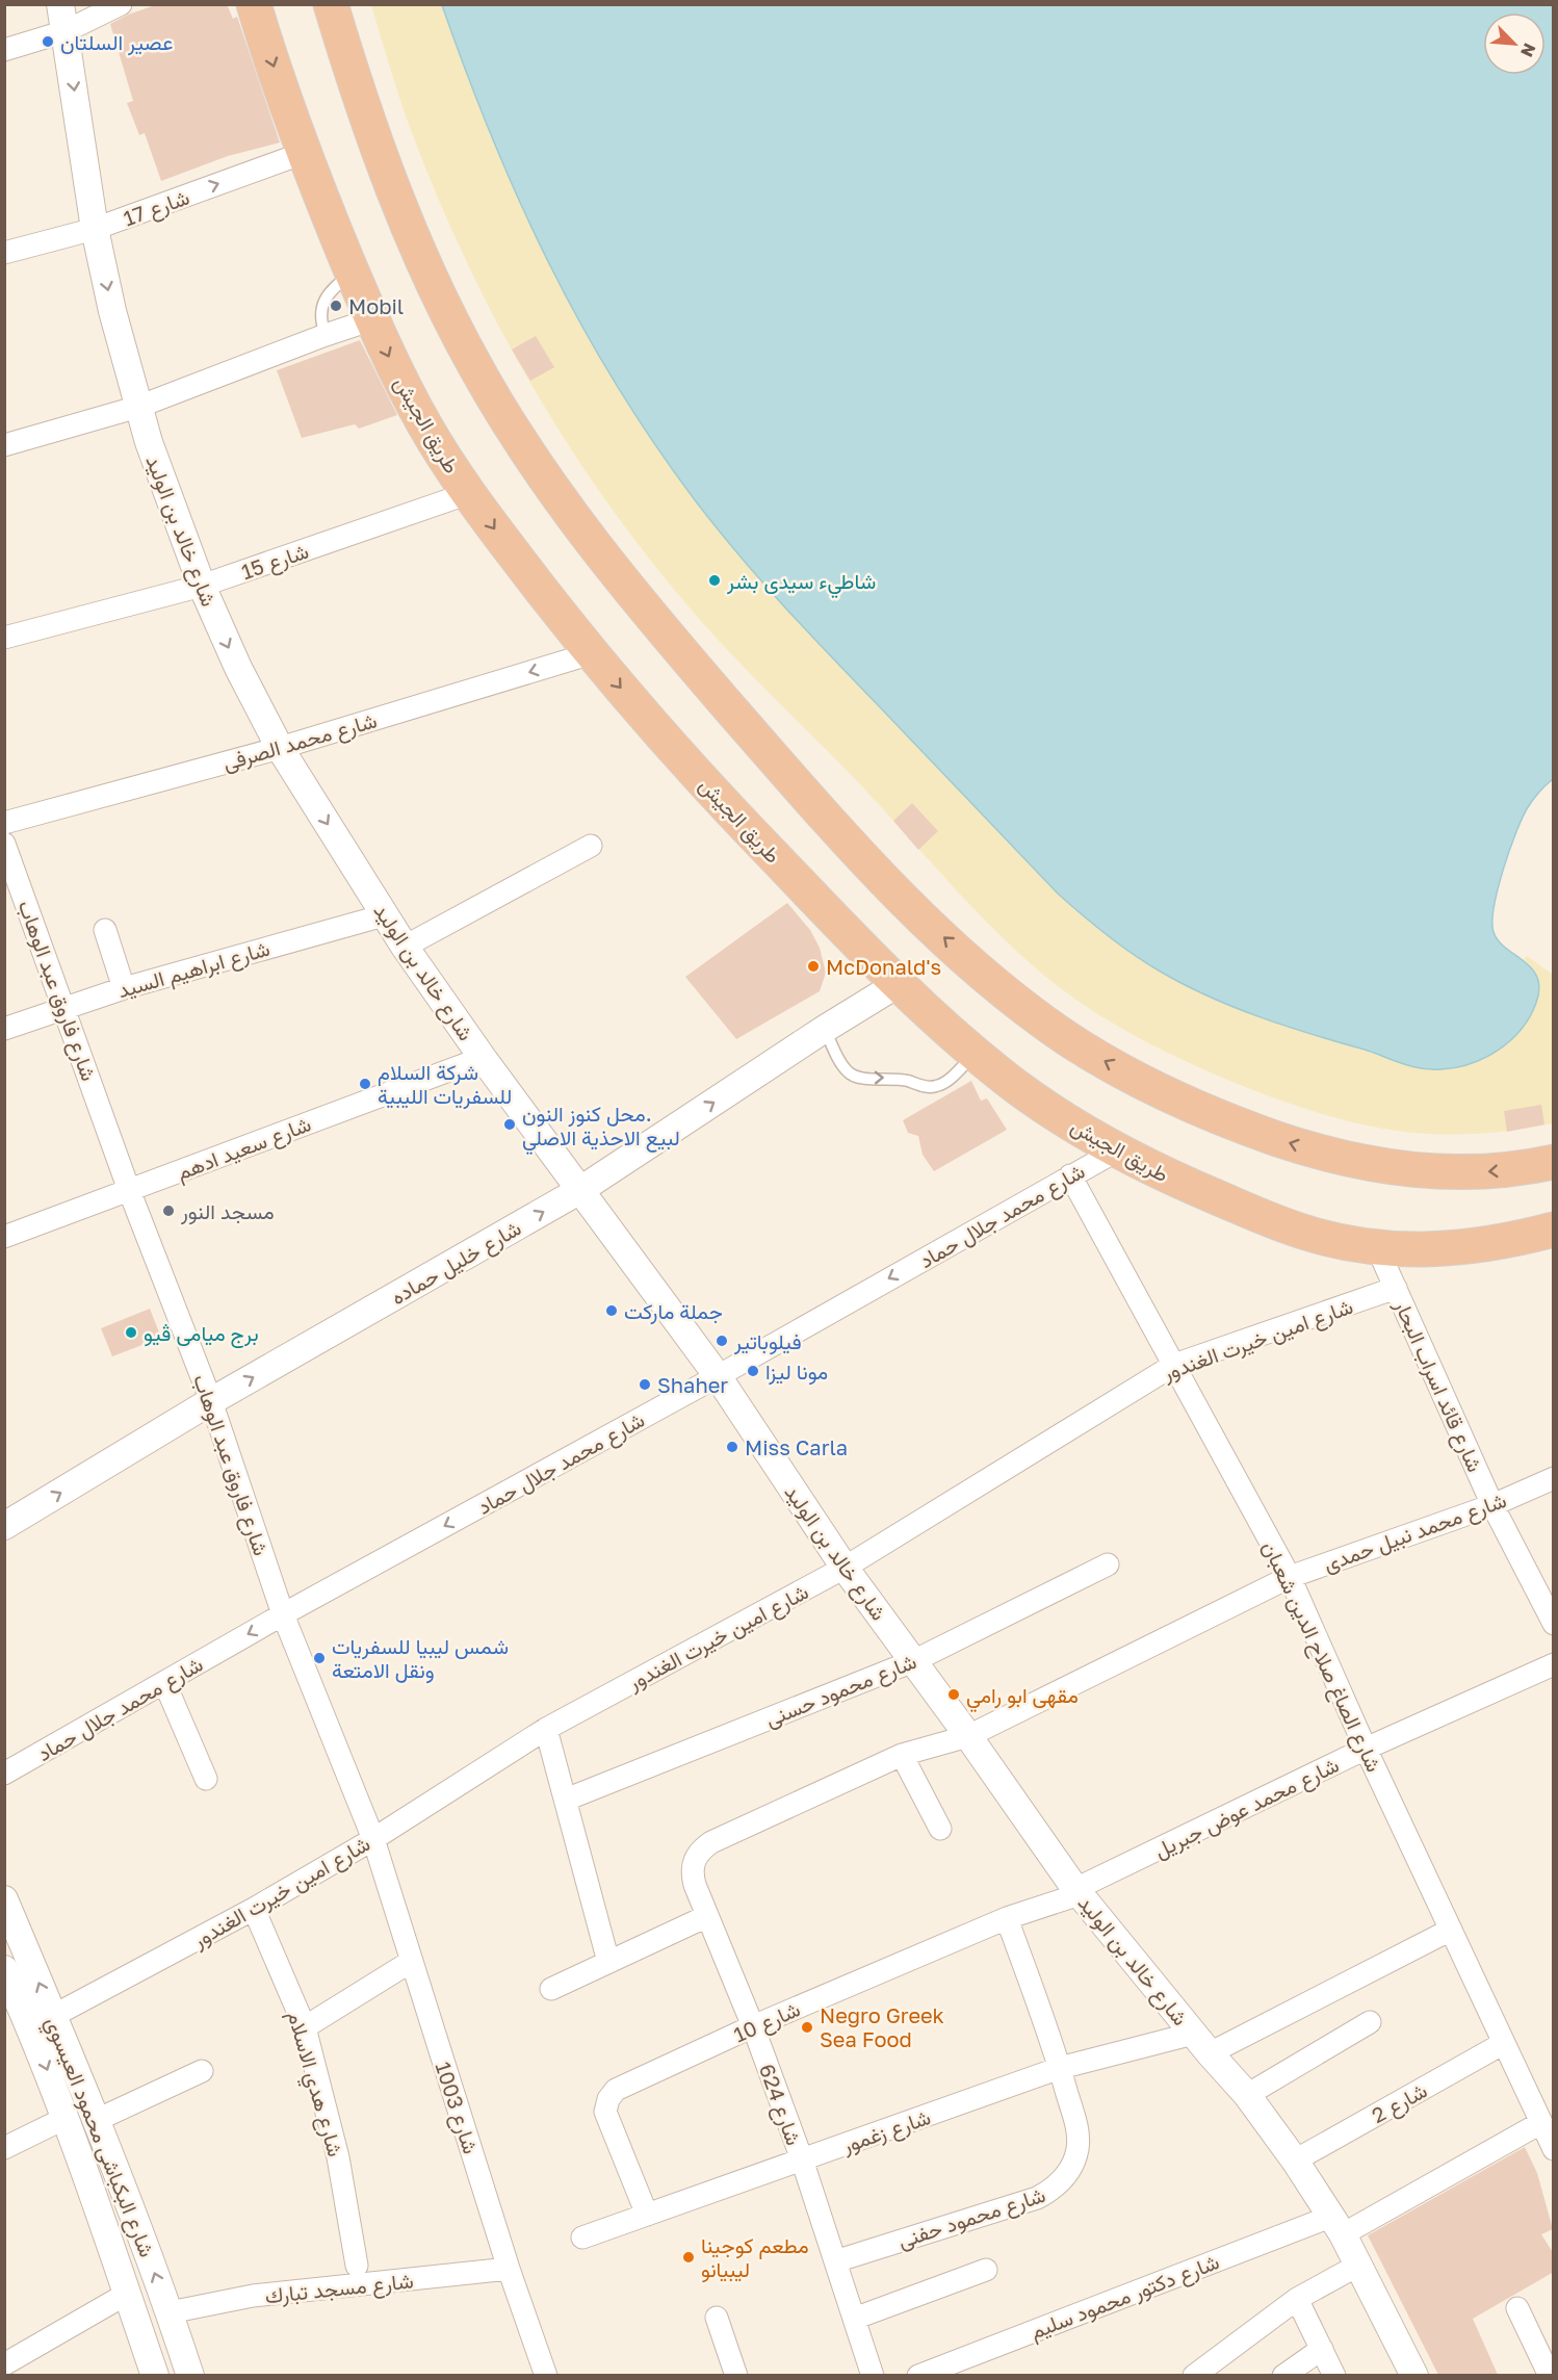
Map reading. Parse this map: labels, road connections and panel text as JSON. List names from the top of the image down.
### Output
{
  "streets": {
    "highway": ["طريق الجيش"],
    "street": [
      "شارع 17",
      "شارع خالد بن الوليد",
      "شارع 15",
      "شارع محمد الصرفى",
      "شارع ابراهيم السيد",
      "شارع فاروق عبد الوهاب",
      "شارع سعيد ادهم",
      "شارع محمد جلال حماد",
      "شارع خليل حماده",
      "شارع امين خيرت الغندور",
      "شارع قائد اسراب البحار",
      "شارع محمد نبيل حمدى",
      "شارع الصاغ صلاح الدين شعبان",
      "شارع محمود حسنى",
      "شارع محمد عوض جبريل",
      "شارع 10",
      "شارع هدي الاسلام",
      "شارع 2",
      "شارع 624",
      "شارع 1003",
      "شارع زغمور",
      "شارع البكباشى محمود العيسوي",
      "شارع محمود حفنى",
      "شارع مسجد تبارك",
      "شارع دكتور محمود سليم"
    ]
  },
  "crossings": [
    ["شارع 17", "طريق الجيش"],
    ["شارع 17", "شارع خالد بن الوليد"],
    ["طريق الجيش", "شارع 15"],
    ["طريق الجيش", "شارع محمد الصرفى"],
    ["طريق الجيش", "شارع محمد جلال حماد"],
    ["طريق الجيش", "شارع خليل حماده"],
    ["طريق الجيش", "شارع قائد اسراب البحار"],
    ["شارع خالد بن الوليد", "شارع 15"],
    ["شارع خالد بن الوليد", "شارع محمد الصرفى"],
    ["شارع خالد بن الوليد", "شارع ابراهيم السيد"],
    ["شارع خالد بن الوليد", "شارع سعيد ادهم"],
    ["شارع خالد بن الوليد", "شارع محمد جلال حماد"],
    ["شارع خالد بن الوليد", "شارع خليل حماده"],
    ["شارع خالد بن الوليد", "شارع امين خيرت الغندور"],
    ["شارع خالد بن الوليد", "شارع محمد نبيل حمدى"],
    ["شارع خالد بن الوليد", "شارع محمود حسنى"],
    ["شارع خالد بن الوليد", "شارع محمد عوض جبريل"],
    ["شارع خالد بن الوليد", "شارع 10"],
    ["شارع خالد بن الوليد", "شارع 2"],
    ["شارع خالد بن الوليد", "شارع زغمور"],
    ["شارع خالد بن الوليد", "شارع دكتور محمود سليم"],
    ["شارع ابراهيم السيد", "شارع فاروق عبد الوهاب"],
    ["شارع فاروق عبد الوهاب", "شارع سعيد ادهم"],
    ["شارع فاروق عبد الوهاب", "شارع محمد جلال حماد"],
    ["شارع فاروق عبد الوهاب", "شارع خليل حماده"],
    ["شارع فاروق عبد الوهاب", "شارع امين خيرت الغندور"],
    ["شارع فاروق عبد الوهاب", "شارع 1003"],
    ["شارع محمد جلال حماد", "شارع الصاغ صلاح الدين شعبان"],
    ["شارع امين خيرت الغندور", "شارع قائد اسراب البحار"],
    ["شارع امين خيرت الغندور", "شارع الصاغ صلاح الدين شعبان"],
    ["شارع امين خيرت الغندور", "شارع هدي الاسلام"],
    ["شارع امين خيرت الغندور", "شارع 1003"],
    ["شارع امين خيرت الغندور", "شارع البكباشى محمود العيسوي"],
    ["شارع قائد اسراب البحار", "شارع محمد نبيل حمدى"],
    ["شارع محمد نبيل حمدى", "شارع الصاغ صلاح الدين شعبان"],
    ["شارع محمد نبيل حمدى", "شارع 624"],
    ["شارع الصاغ صلاح الدين شعبان", "شارع محمد عوض جبريل"],
    ["شارع الصاغ صلاح الدين شعبان", "شارع 2"],
    ["شارع الصاغ صلاح الدين شعبان", "شارع زغمور"],
    ["شارع الصاغ صلاح الدين شعبان", "شارع دكتور محمود سليم"],
    ["شارع محمد عوض جبريل", "شارع 10"],
    ["شارع 10", "شارع 624"],
    ["شارع 10", "شارع زغمور"],
    ["شارع 10", "شارع محمود حفنى"],
    ["شارع 624", "شارع زغمور"],
    ["شارع 624", "شارع محمود حفنى"],
    ["شارع 1003", "شارع مسجد تبارك"],
    ["شارع زغمور", "شارع محمود حفنى"],
    ["شارع البكباشى محمود العيسوي", "شارع مسجد تبارك"]
  ],
  "one_way": ["شارع محمد الصرفى", "شارع محمد جلال حماد", "شارع خليل حماده"],
  "places": [
    "عصير السلتان",
    "Mobil",
    "شاطيء سيدى بشر",
    "McDonald's",
    "شركة السلام للسفريات الليبية",
    "محل كنوز النون. لبيع الاحذية الاصلي",
    "مسجد النور",
    "جملة ماركت",
    "برج ميامى ڤيو",
    "فيلوباتير",
    "مونا ليزا",
    "Shaher",
    "Miss Carla",
    "شمس ليبيا للسفريات ونقل الامتعة",
    "مقهى ابو رامي",
    "Negro Greek Sea Food",
    "مطعم كوجينا ليبيانو"
  ],
  "north": "bottom right"
}
